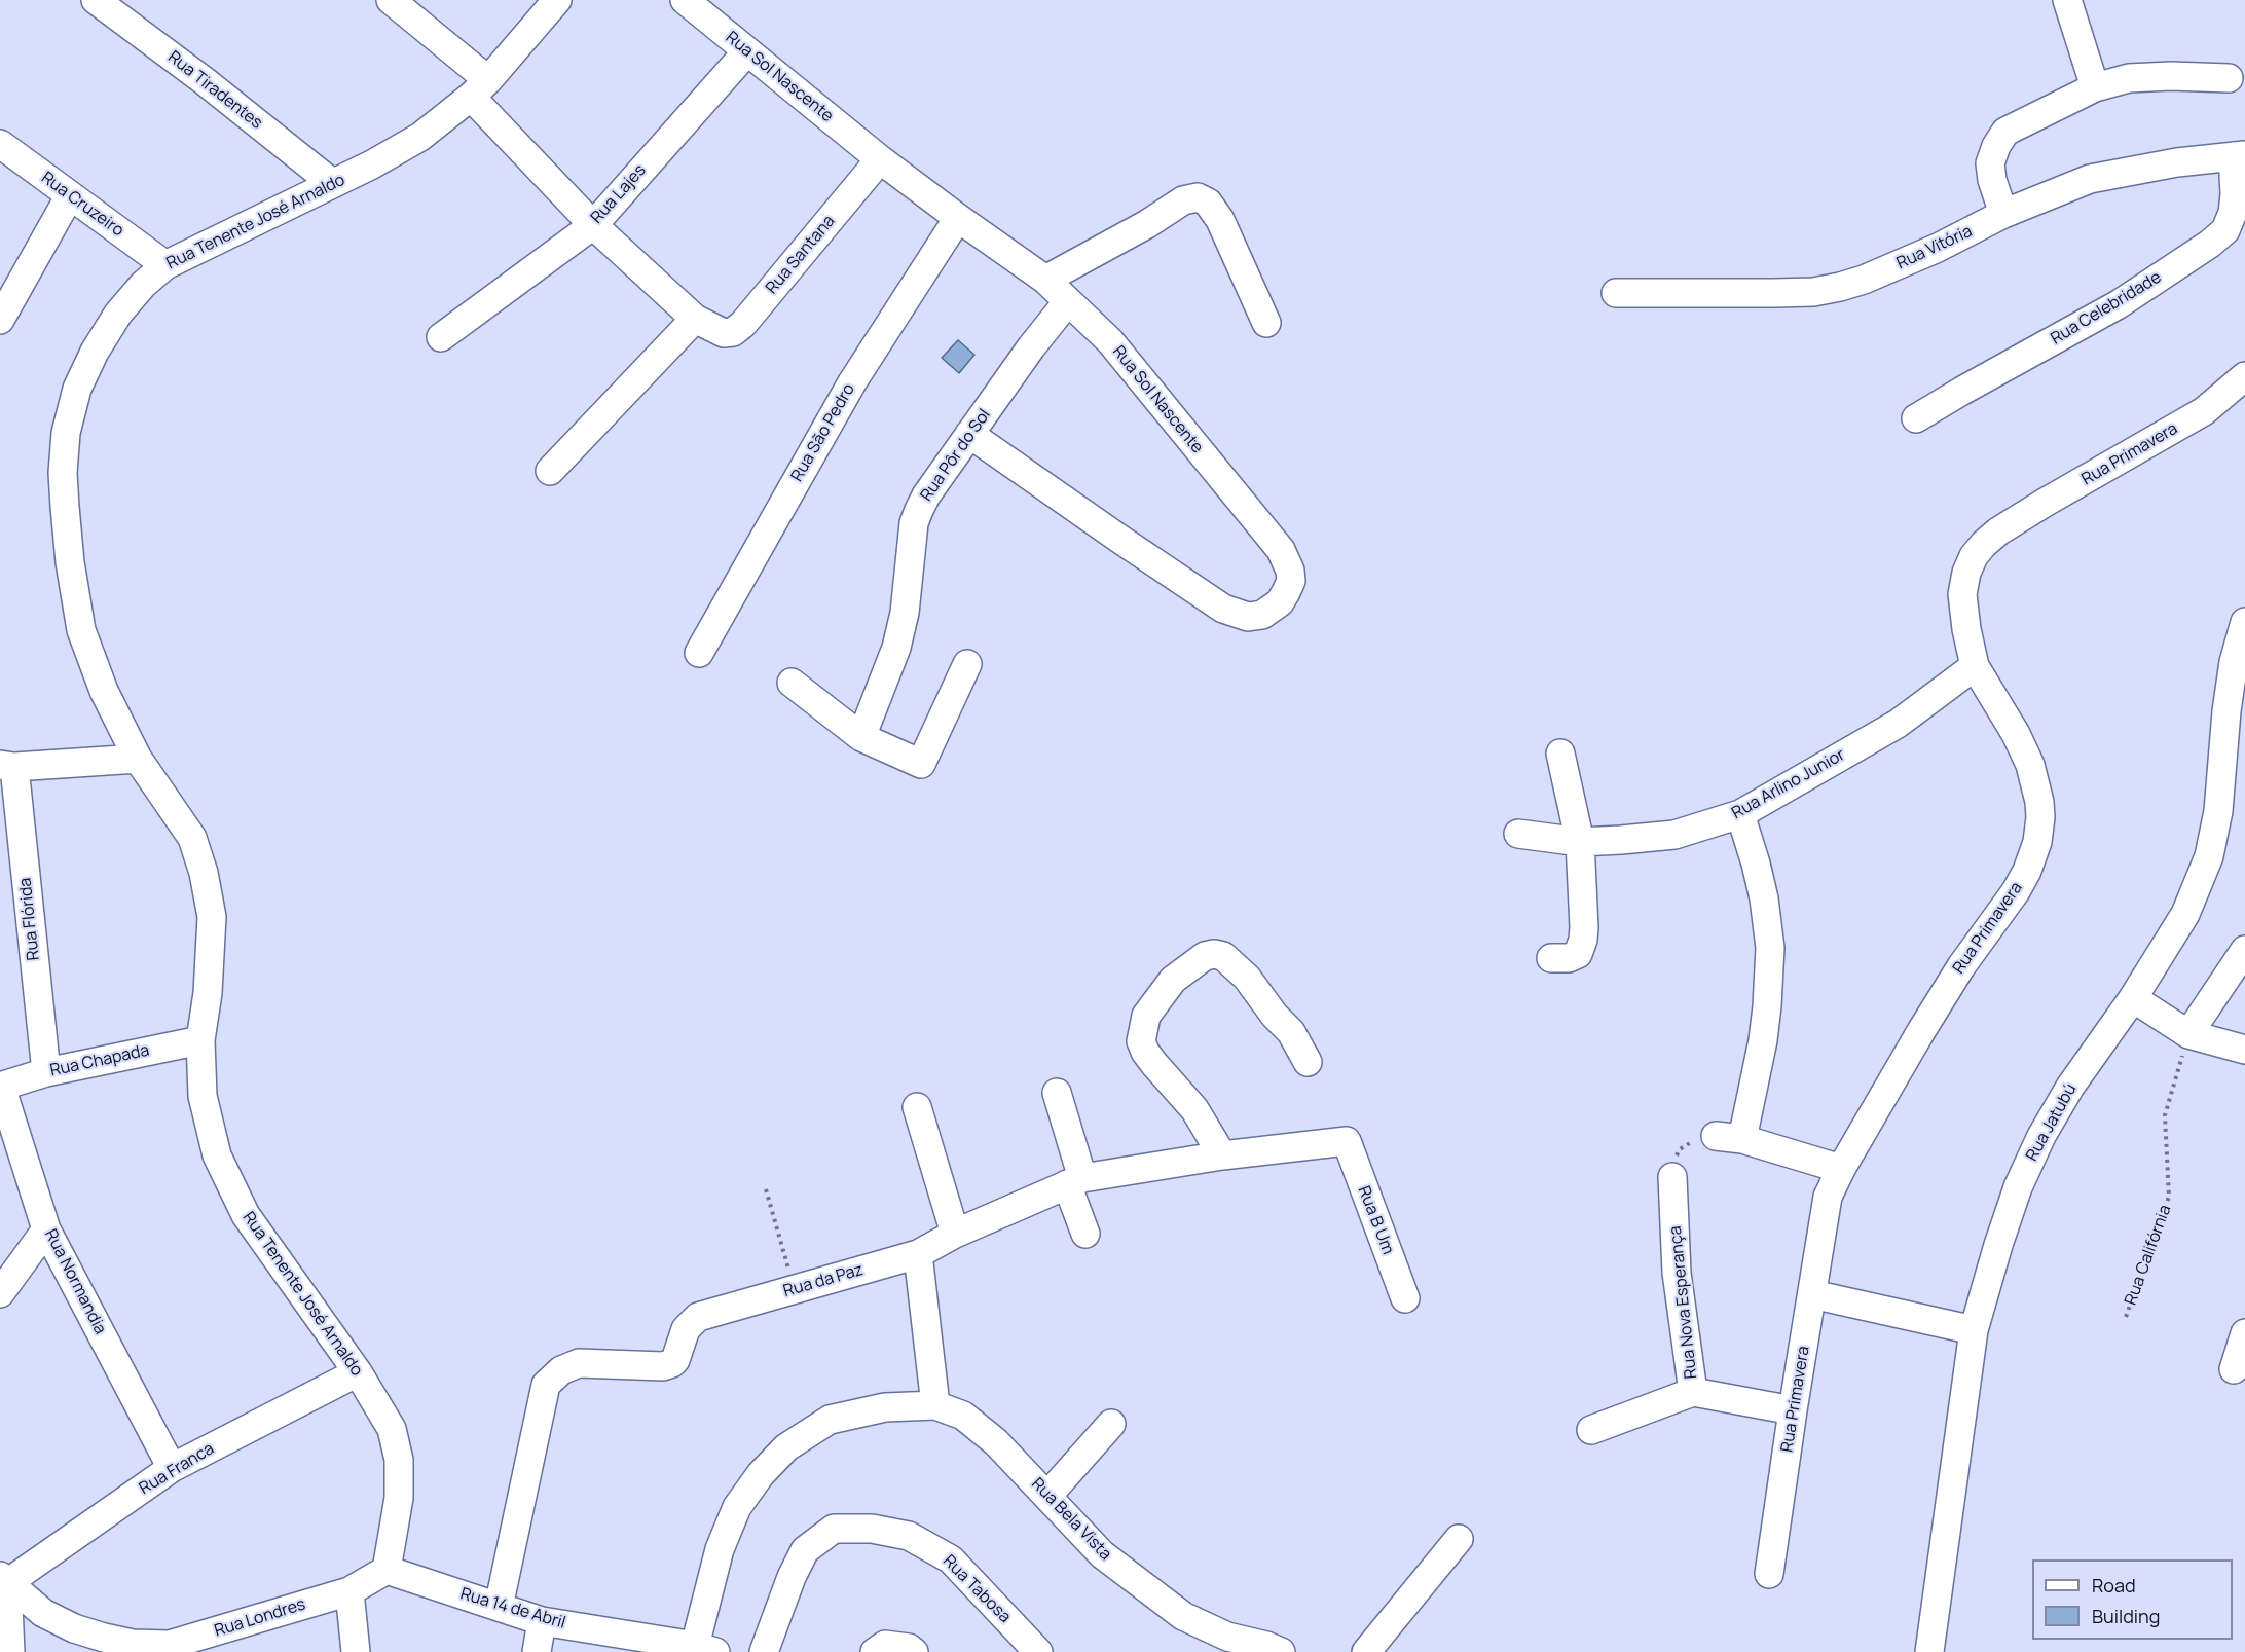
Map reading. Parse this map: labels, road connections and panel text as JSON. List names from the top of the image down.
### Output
{
  "streets": {
    "street": [
      "Rua Sol Nascente",
      "Rua Tiradentes",
      "Rua Lajes",
      "Rua Cruzeiro",
      "Rua Tenente José Arnaldo",
      "Rua Vitória",
      "Rua Santana",
      "Rua Celebridade",
      "Rua São Pedro",
      "Rua Primavera",
      "Rua Pôr do Sol",
      "Rua Arlino Junior",
      "Rua Flórida",
      "Rua Chapada",
      "Rua Jatubú",
      "Rua B Um",
      "Rua da Paz",
      "Rua Normandia",
      "Rua Nova Esperança",
      "Rua Franca",
      "Rua Bela Vista",
      "Rua Tabosa",
      "Rua 14 de Abril",
      "Rua Londres"
    ],
    "path": ["Rua Califórnia"]
  },
  "crossings": [
    ["Rua Sol Nascente", "Rua Lajes"],
    ["Rua Sol Nascente", "Rua Santana"],
    ["Rua Sol Nascente", "Rua São Pedro"],
    ["Rua Sol Nascente", "Rua Pôr do Sol"],
    ["Rua Tiradentes", "Rua Tenente José Arnaldo"],
    ["Rua Cruzeiro", "Rua Tenente José Arnaldo"],
    ["Rua Tenente José Arnaldo", "Rua Chapada"],
    ["Rua Tenente José Arnaldo", "Rua Franca"],
    ["Rua Tenente José Arnaldo", "Rua 14 de Abril"],
    ["Rua Tenente José Arnaldo", "Rua Londres"],
    ["Rua Vitória", "Rua Celebridade"],
    ["Rua Primavera", "Rua Arlino Junior"],
    ["Rua Flórida", "Rua Chapada"],
    ["Rua Chapada", "Rua Normandia"],
    ["Rua B Um", "Rua da Paz"],
    ["Rua da Paz", "Rua 14 de Abril"],
    ["Rua Normandia", "Rua Franca"],
    ["Rua Franca", "Rua Londres"],
    ["Rua Bela Vista", "Rua 14 de Abril"],
    ["Rua 14 de Abril", "Rua Londres"]
  ],
  "legend": ["Road", "Building"]
}
